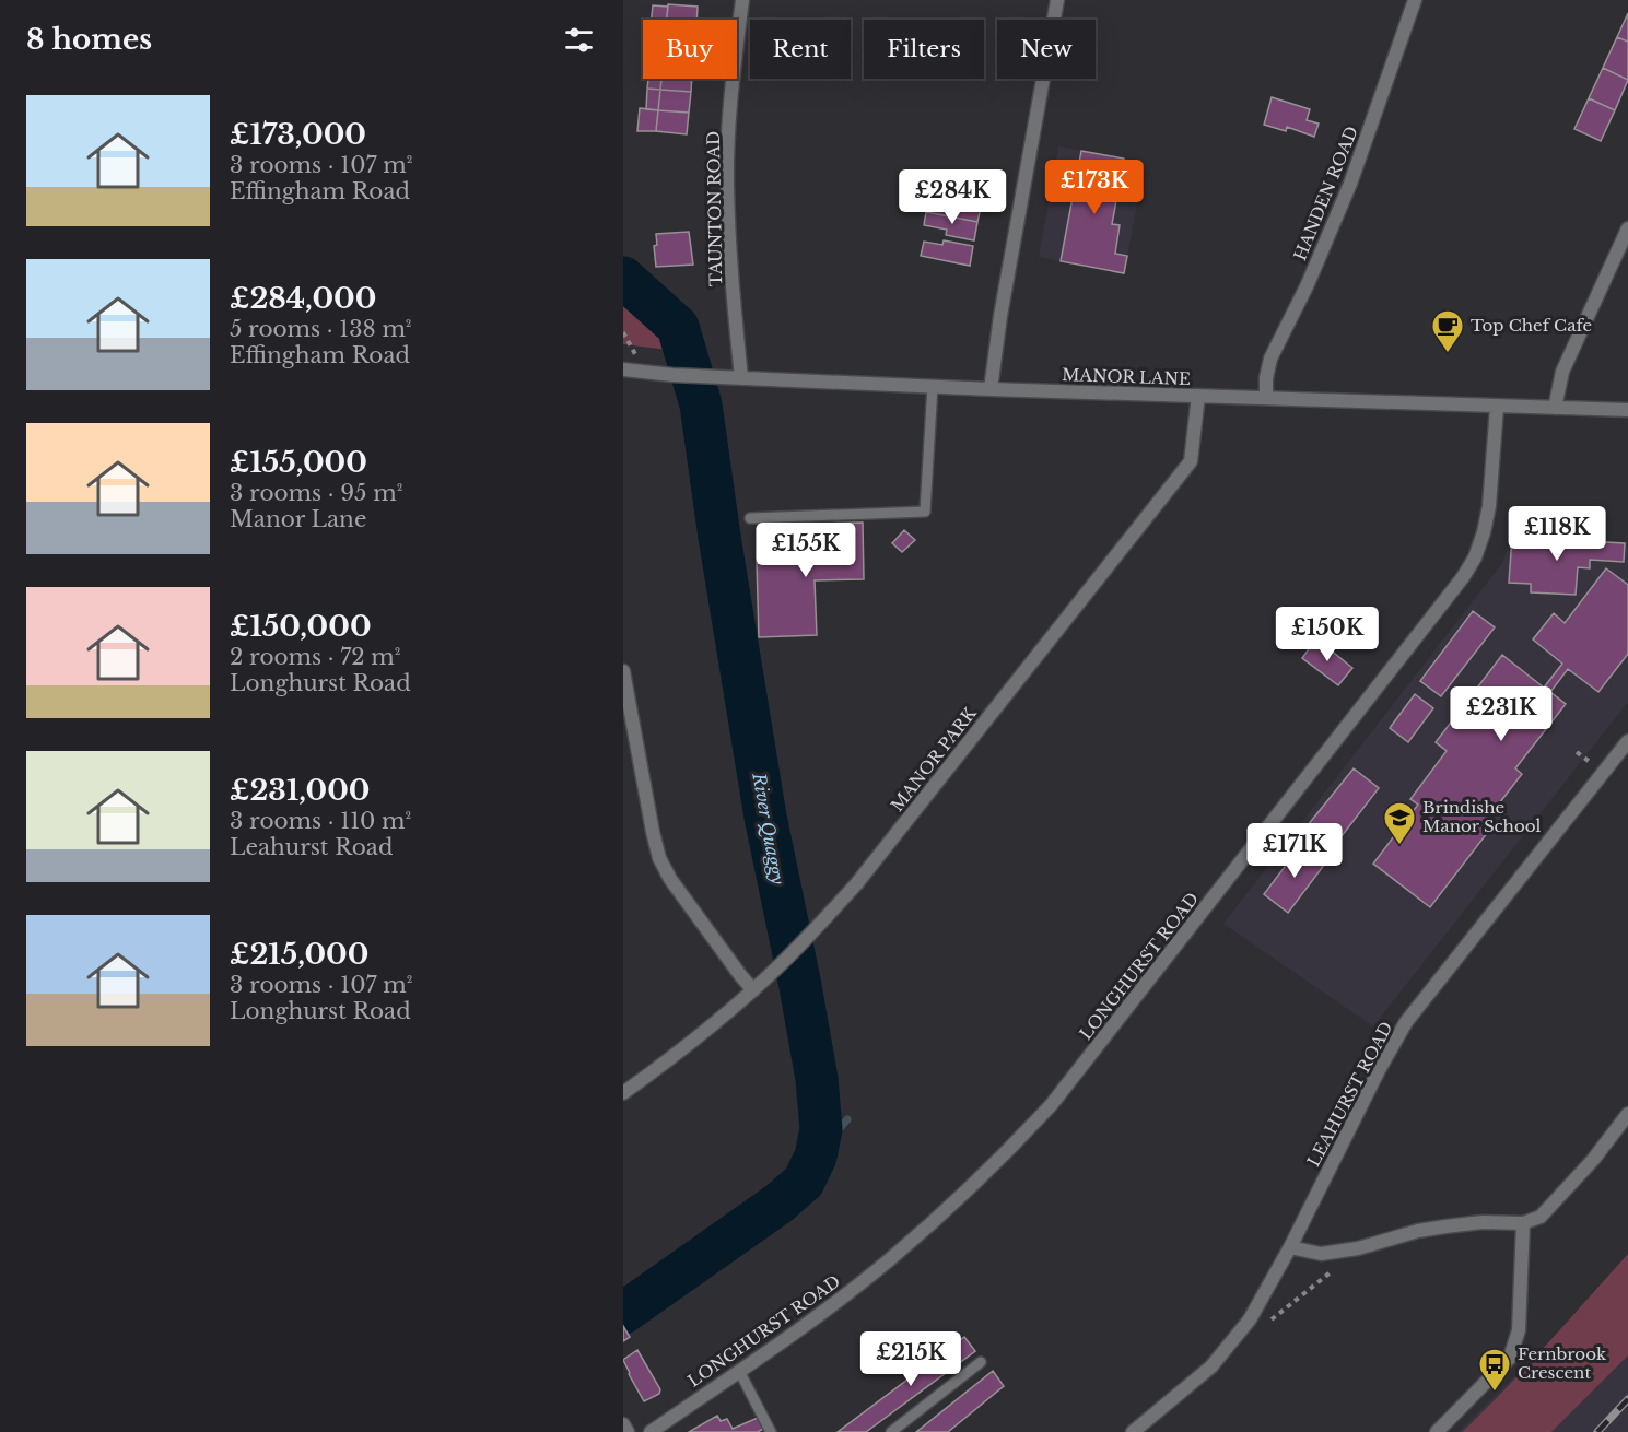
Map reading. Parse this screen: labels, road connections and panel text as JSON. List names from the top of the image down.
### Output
{
  "streets": {
    "street": [
      "HANDEN ROAD",
      "TAUNTON ROAD",
      "MANOR LANE",
      "MANOR PARK",
      "LONGHURST ROAD",
      "LEAHURST ROAD"
    ]
  },
  "crossings": [
    ["HANDEN ROAD", "MANOR LANE"],
    ["TAUNTON ROAD", "MANOR LANE"],
    ["MANOR LANE", "MANOR PARK"],
    ["MANOR LANE", "LONGHURST ROAD"]
  ],
  "water": ["River Quaggy"],
  "places": {
    "cafe": ["Top Chef Cafe"],
    "school or university": ["Brindishe Manor School"],
    "bus stop": ["Fernbrook Crescent"]
  },
  "page": {
    "heading": "8 homes",
    "chip": [
      "Buy",
      "Rent",
      "Filters",
      "New"
    ],
    "list": [
      {
        "name": "£173,000",
        "note": "3 rooms · 107 m² · Effingham Road"
      },
      {
        "name": "£284,000",
        "note": "5 rooms · 138 m² · Effingham Road"
      },
      {
        "name": "£155,000",
        "note": "3 rooms · 95 m² · Manor Lane"
      },
      {
        "name": "£150,000",
        "note": "2 rooms · 72 m² · Longhurst Road"
      },
      {
        "name": "£231,000",
        "note": "3 rooms · 110 m² · Leahurst Road"
      },
      {
        "name": "£215,000",
        "note": "3 rooms · 107 m² · Longhurst Road"
      }
    ],
    "price": [
      "£173K",
      "£284K",
      "£118K",
      "£155K",
      "£150K",
      "£231K",
      "£171K",
      "£215K"
    ]
  }
}
